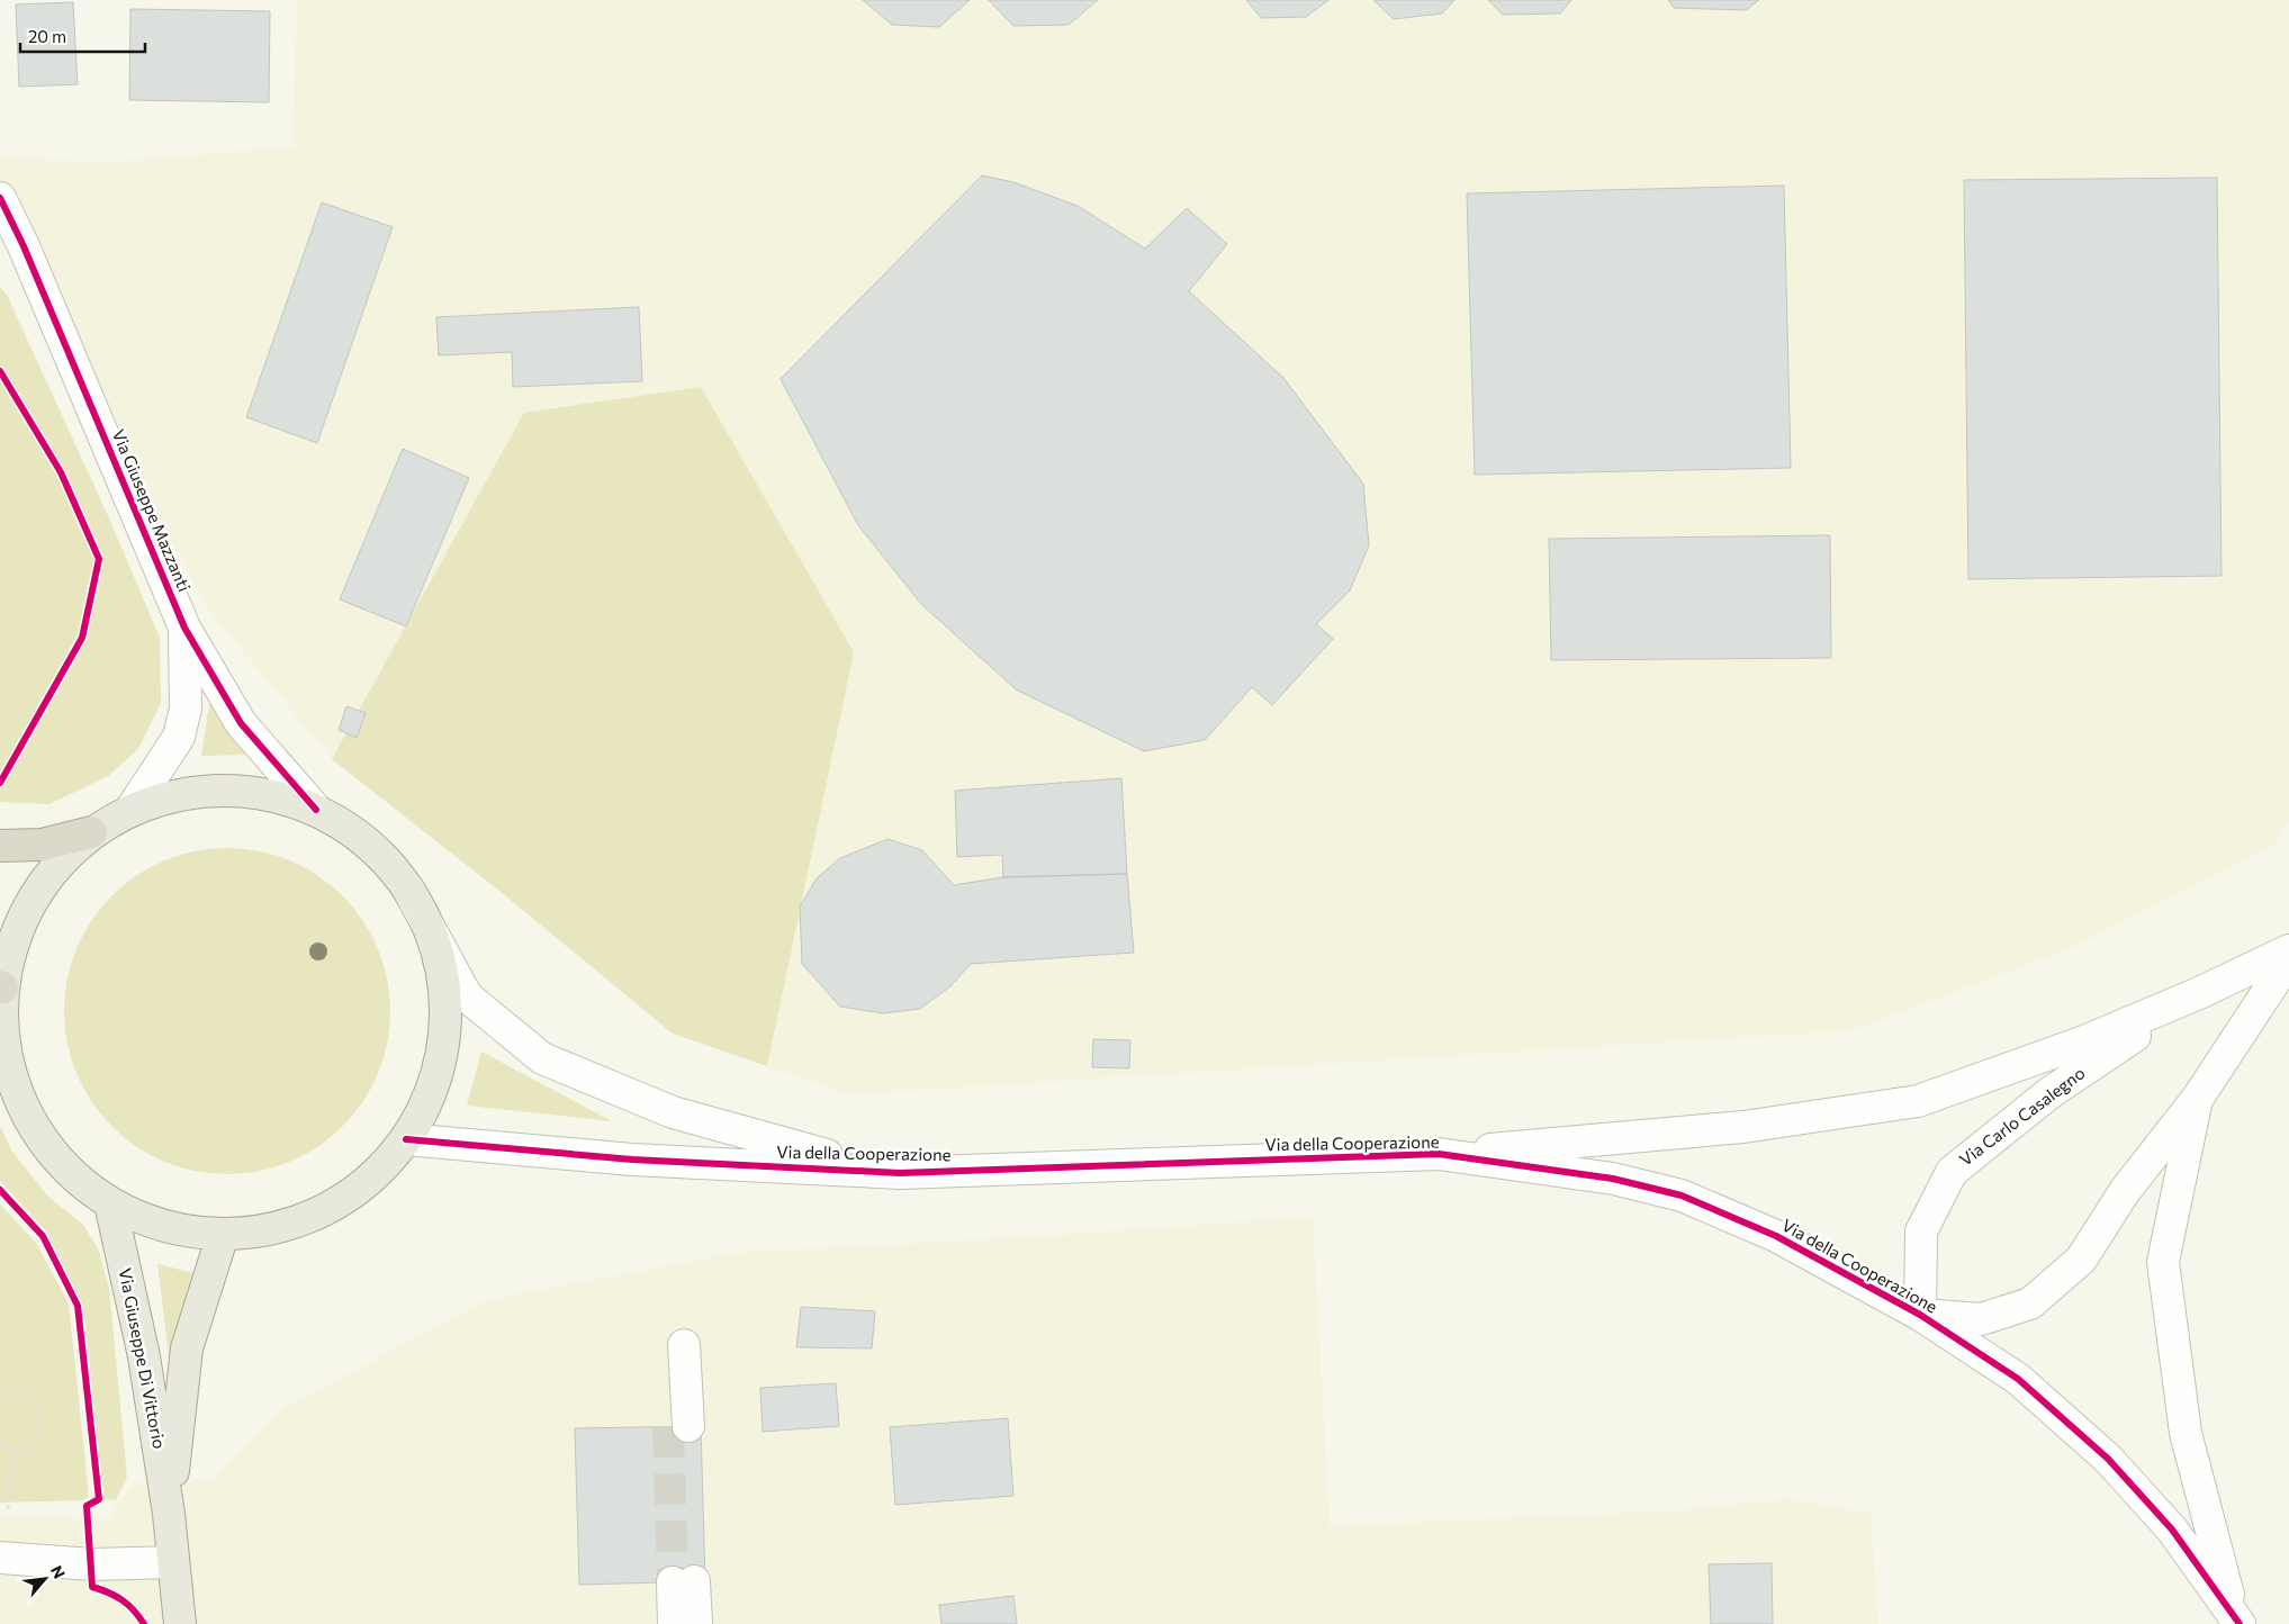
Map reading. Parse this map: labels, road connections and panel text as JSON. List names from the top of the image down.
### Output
{
  "streets": {
    "main road": ["Via Giuseppe Di Vittorio"],
    "street": ["Via Giuseppe Mazzanti", "Via Carlo Casalegno", "Via della Cooperazione"]
  },
  "crossings": [
    ["Via Carlo Casalegno", "Via della Cooperazione"]
  ],
  "scale_bar": "20 m",
  "north": "top right"
}
